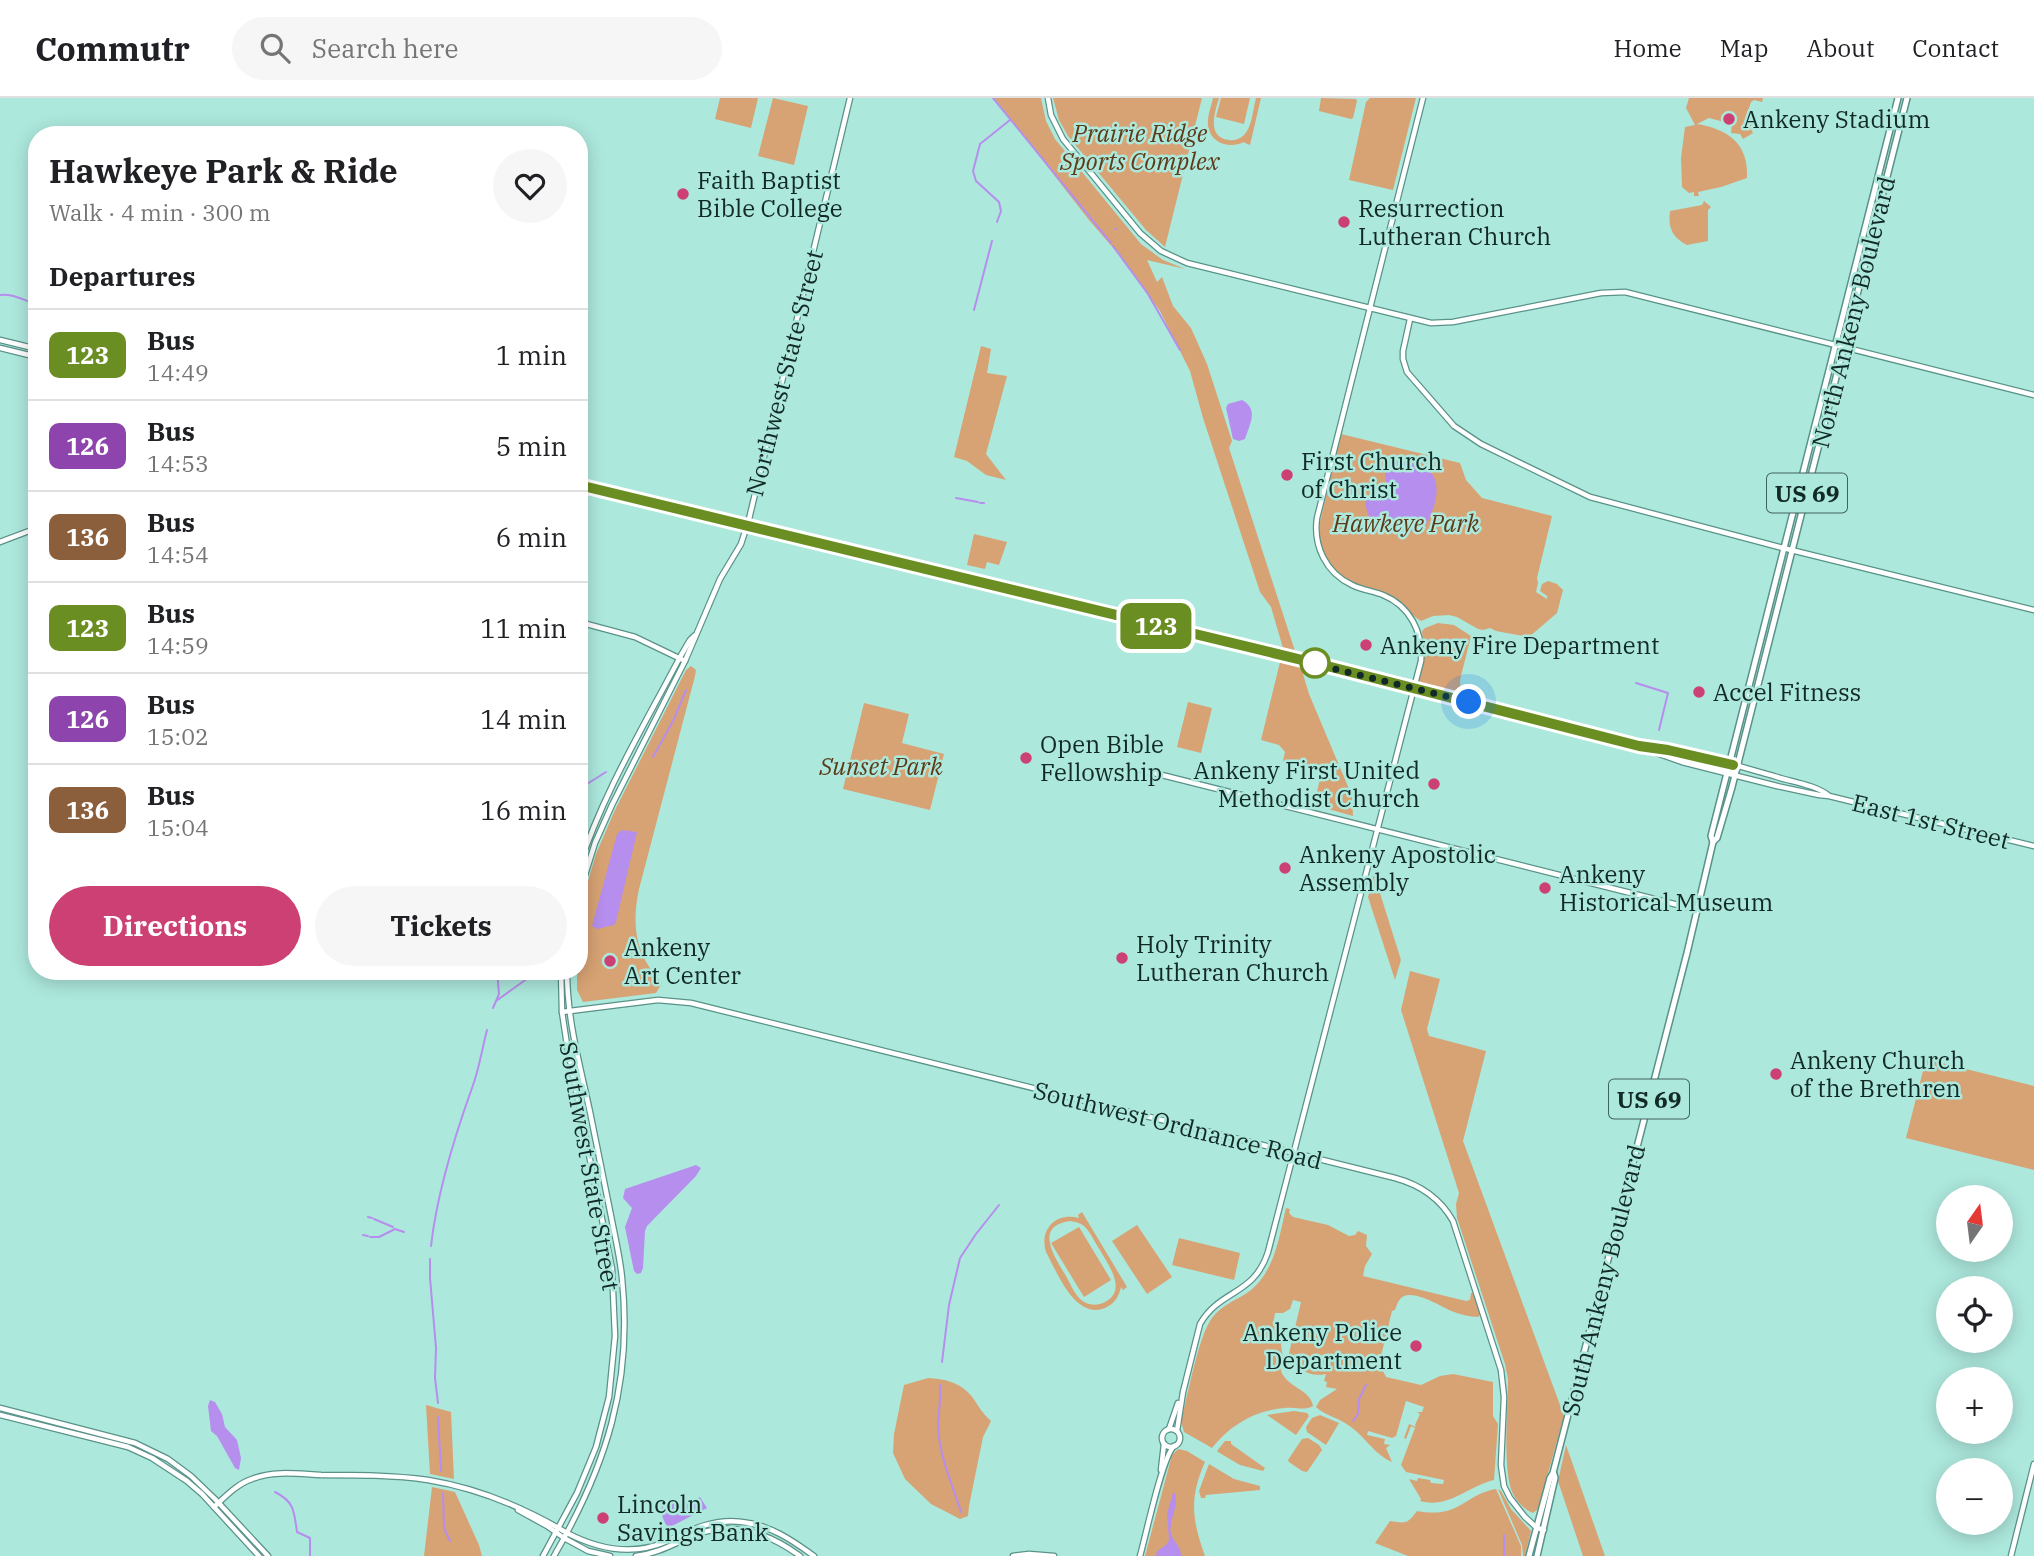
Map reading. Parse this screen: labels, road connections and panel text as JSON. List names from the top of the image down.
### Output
{
  "streets": {
    "main road": ["North Ankeny Boulevard", "US 69", "South Ankeny Boulevard"],
    "street": [
      "Northwest State Street",
      "East 1st Street",
      "Southwest Ordnance Road",
      "Southwest State Street"
    ]
  },
  "crossings": [
    ["North Ankeny Boulevard", "East 1st Street"],
    ["North Ankeny Boulevard", "South Ankeny Boulevard"],
    ["East 1st Street", "South Ankeny Boulevard"],
    ["Southwest Ordnance Road", "Southwest State Street"],
    ["Southwest Ordnance Road", "South Ankeny Boulevard"]
  ],
  "parks": ["Prairie Ridge Sports Complex", "Hawkeye Park", "Sunset Park"],
  "places": [
    "Ankeny Stadium",
    "Faith Baptist Bible College",
    "Resurrection Lutheran Church",
    "First Church of Christ",
    "Ankeny Fire Department",
    "Accel Fitness",
    "Open Bible Fellowship",
    "Ankeny First United Methodist Church",
    "Ankeny Apostolic Assembly",
    "Ankeny Historical Museum",
    "Holy Trinity Lutheran Church",
    "Ankeny Art Center",
    "Ankeny Church of the Brethren",
    "Ankeny Police Department",
    "Lincoln Savings Bank"
  ],
  "lines": ["bus line 123"],
  "north": "top",
  "page": {
    "header": "Commutr",
    "search": "Search here",
    "nav": [
      "Home",
      "Map",
      "About",
      "Contact"
    ],
    "on_map": "123",
    "heading": [
      ["Hawkeye Park & Ride", "Walk · 4 min · 300 m"],
      "Departures"
    ],
    "list": [
      {
        "mark": "123",
        "name": "Bus",
        "note": "14:49",
        "value": "1 min"
      },
      {
        "mark": "126",
        "name": "Bus",
        "note": "14:53",
        "value": "5 min"
      },
      {
        "mark": "136",
        "name": "Bus",
        "note": "14:54",
        "value": "6 min"
      },
      {
        "mark": "123",
        "name": "Bus",
        "note": "14:59",
        "value": "11 min"
      },
      {
        "mark": "126",
        "name": "Bus",
        "note": "15:02",
        "value": "14 min"
      },
      {
        "mark": "136",
        "name": "Bus",
        "note": "15:04",
        "value": "16 min"
      }
    ],
    "buttons": ["Directions", "Tickets"],
    "map_buttons": ["+", "−"]
  }
}
